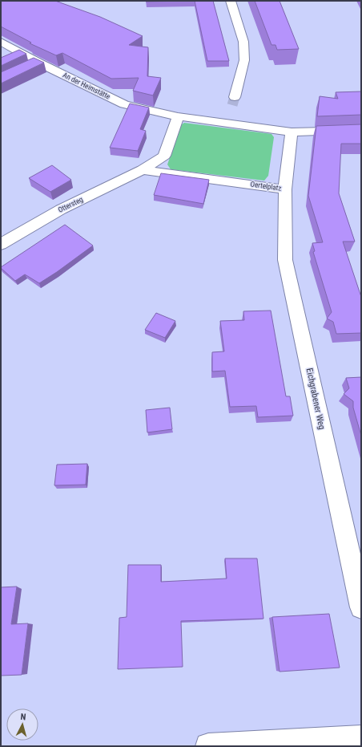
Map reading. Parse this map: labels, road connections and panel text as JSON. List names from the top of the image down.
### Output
{
  "streets": {
    "street": [
      "An der Heimstätte",
      "Oertelplatz",
      "Ottersteg",
      "Eichgrabener Weg"
    ]
  },
  "crossings": [
    ["Oertelplatz", "Ottersteg"],
    ["Oertelplatz", "Eichgrabener Weg"]
  ],
  "north": "top"
}
